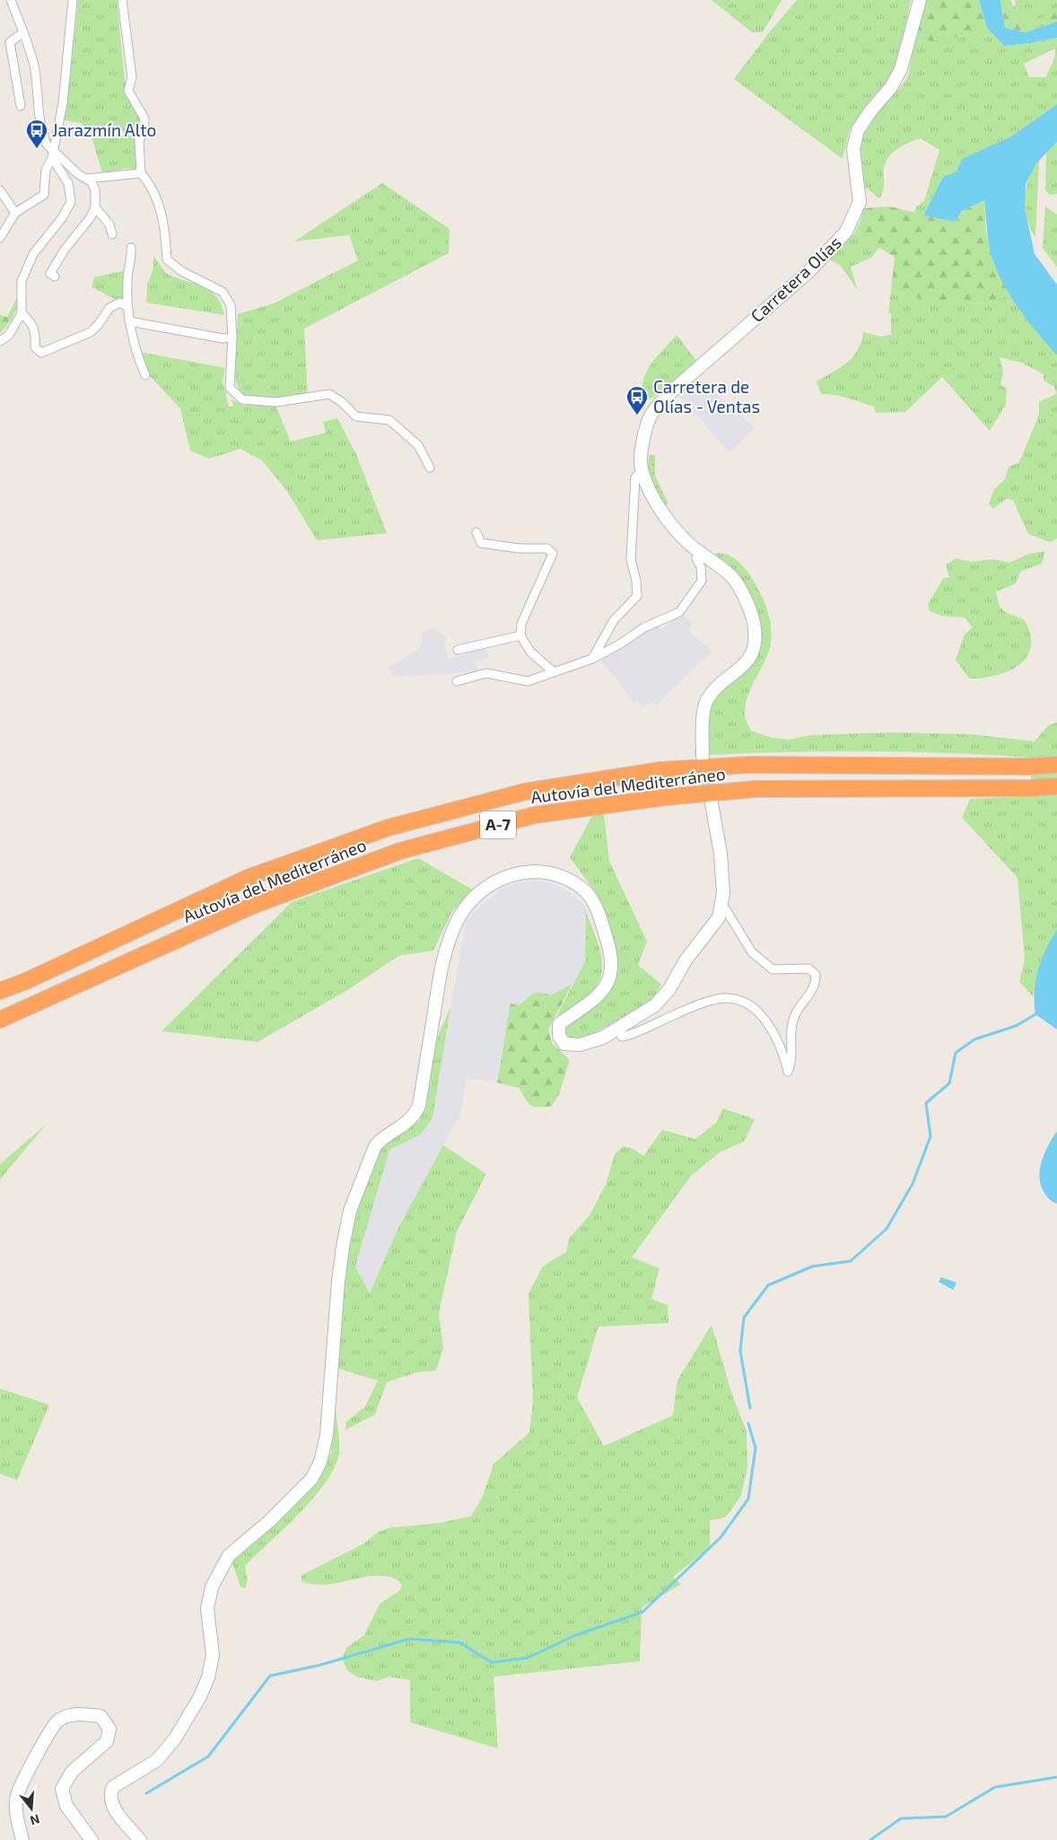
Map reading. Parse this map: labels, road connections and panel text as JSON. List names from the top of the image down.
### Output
{
  "streets": {
    "highway": ["Autovía del Mediterráneo", "A-7"],
    "main road": ["Carretera Olías"]
  },
  "places": {
    "bus stop": ["Jarazmín Alto", "Carretera de Olías - Ventas"]
  },
  "north": "bottom"
}
